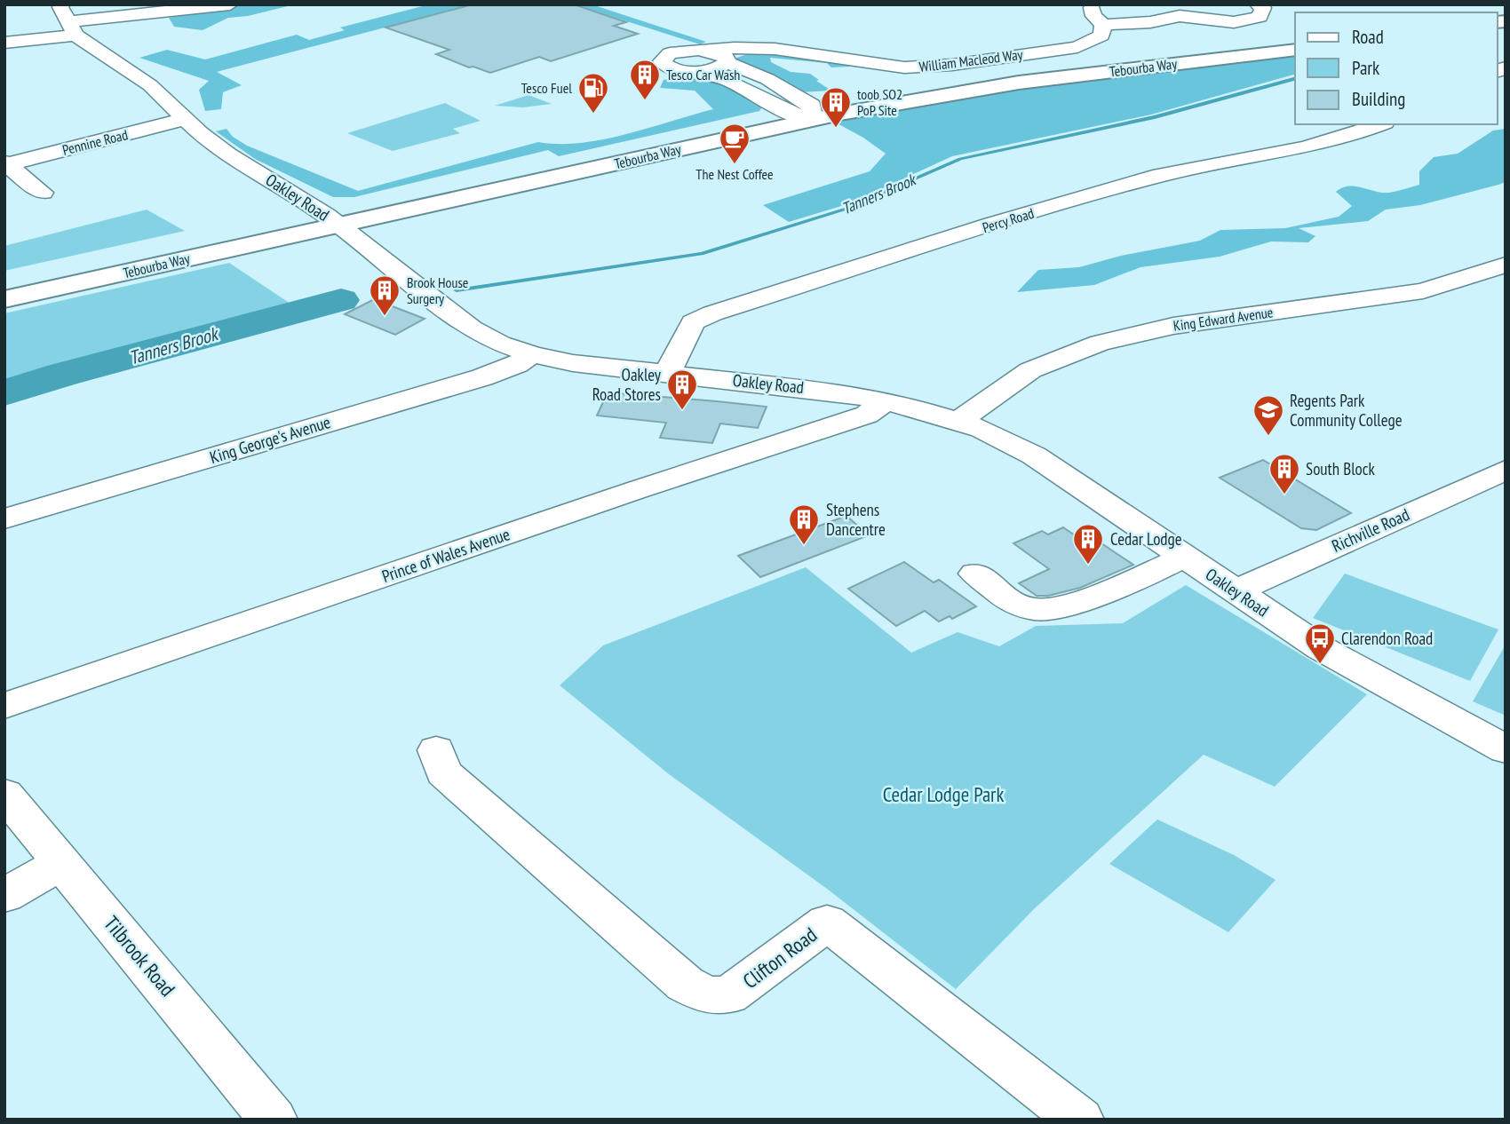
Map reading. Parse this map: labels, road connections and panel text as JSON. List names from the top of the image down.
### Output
{
  "streets": {
    "main road": ["Tebourba Way"],
    "street": [
      "William Macleod Way",
      "Pennine Road",
      "Oakley Road",
      "Percy Road",
      "King Edward Avenue",
      "King George's Avenue",
      "Richville Road",
      "Prince of Wales Avenue",
      "Tilbrook Road",
      "Clifton Road"
    ]
  },
  "crossings": [
    ["Tebourba Way", "Oakley Road"],
    ["Pennine Road", "Oakley Road"],
    ["Oakley Road", "Percy Road"],
    ["Oakley Road", "King Edward Avenue"],
    ["Oakley Road", "King George's Avenue"],
    ["Oakley Road", "Richville Road"],
    ["Oakley Road", "Prince of Wales Avenue"]
  ],
  "water": ["Tanners Brook"],
  "parks": ["Cedar Lodge Park"],
  "places": {
    "building": [
      "Tesco Car Wash",
      "toob SO2 PoP Site",
      "Brook House Surgery",
      "Oakley Road Stores",
      "South Block",
      "Stephens Dancentre",
      "Cedar Lodge"
    ],
    "fuel station": ["Tesco Fuel"],
    "cafe": ["The Nest Coffee"],
    "school or university": ["Regents Park Community College"],
    "bus stop": ["Clarendon Road"]
  },
  "legend": ["Road", "Park", "Building"]
}
